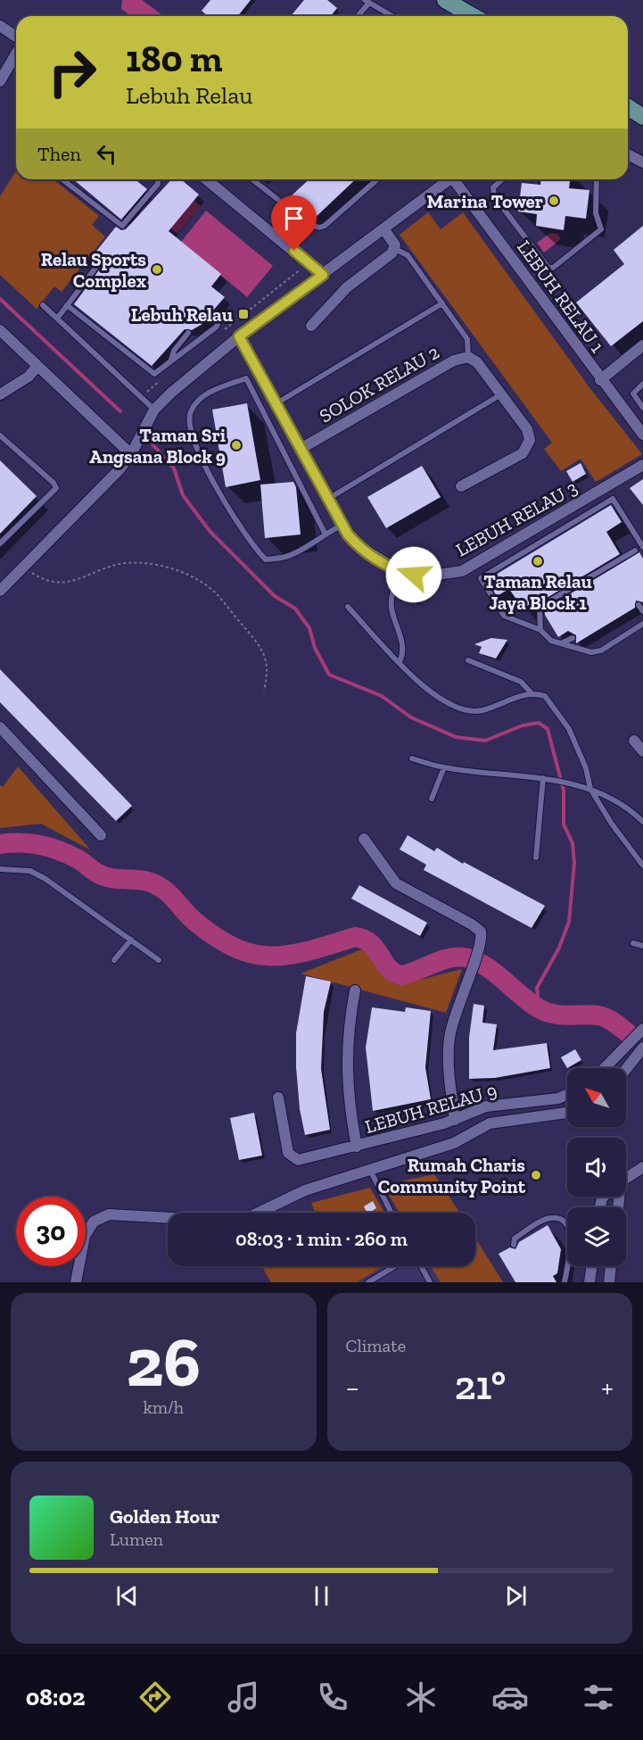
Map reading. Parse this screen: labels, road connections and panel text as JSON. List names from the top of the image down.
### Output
{
  "streets": {
    "street": [
      "LEBUH RELAU 1",
      "SOLOK RELAU 2",
      "LEBUH RELAU 3",
      "LEBUH RELAU 9"
    ]
  },
  "crossings": [
    ["SOLOK RELAU 2", "LEBUH RELAU 3"]
  ],
  "places": {
    "other": [
      "Marina Tower",
      "Relau Sports Complex",
      "Taman Sri Angsana Block 9",
      "Taman Relau Jaya Block 1",
      "Rumah Charis Community Point"
    ],
    "transit": ["Lebuh Relau"]
  },
  "north": "top left",
  "page": {
    "turn": ["180 m", "Lebuh Relau"],
    "then": "Then",
    "limit": "30",
    "trip": "08:03 · 1 min · 260 m",
    "tile": [
      ["26", "km/h"],
      "Climate"
    ],
    "heat": ["−", "21°", "+"],
    "song": ["Golden Hour", "Lumen"],
    "tabs": "08:02"
  }
}
